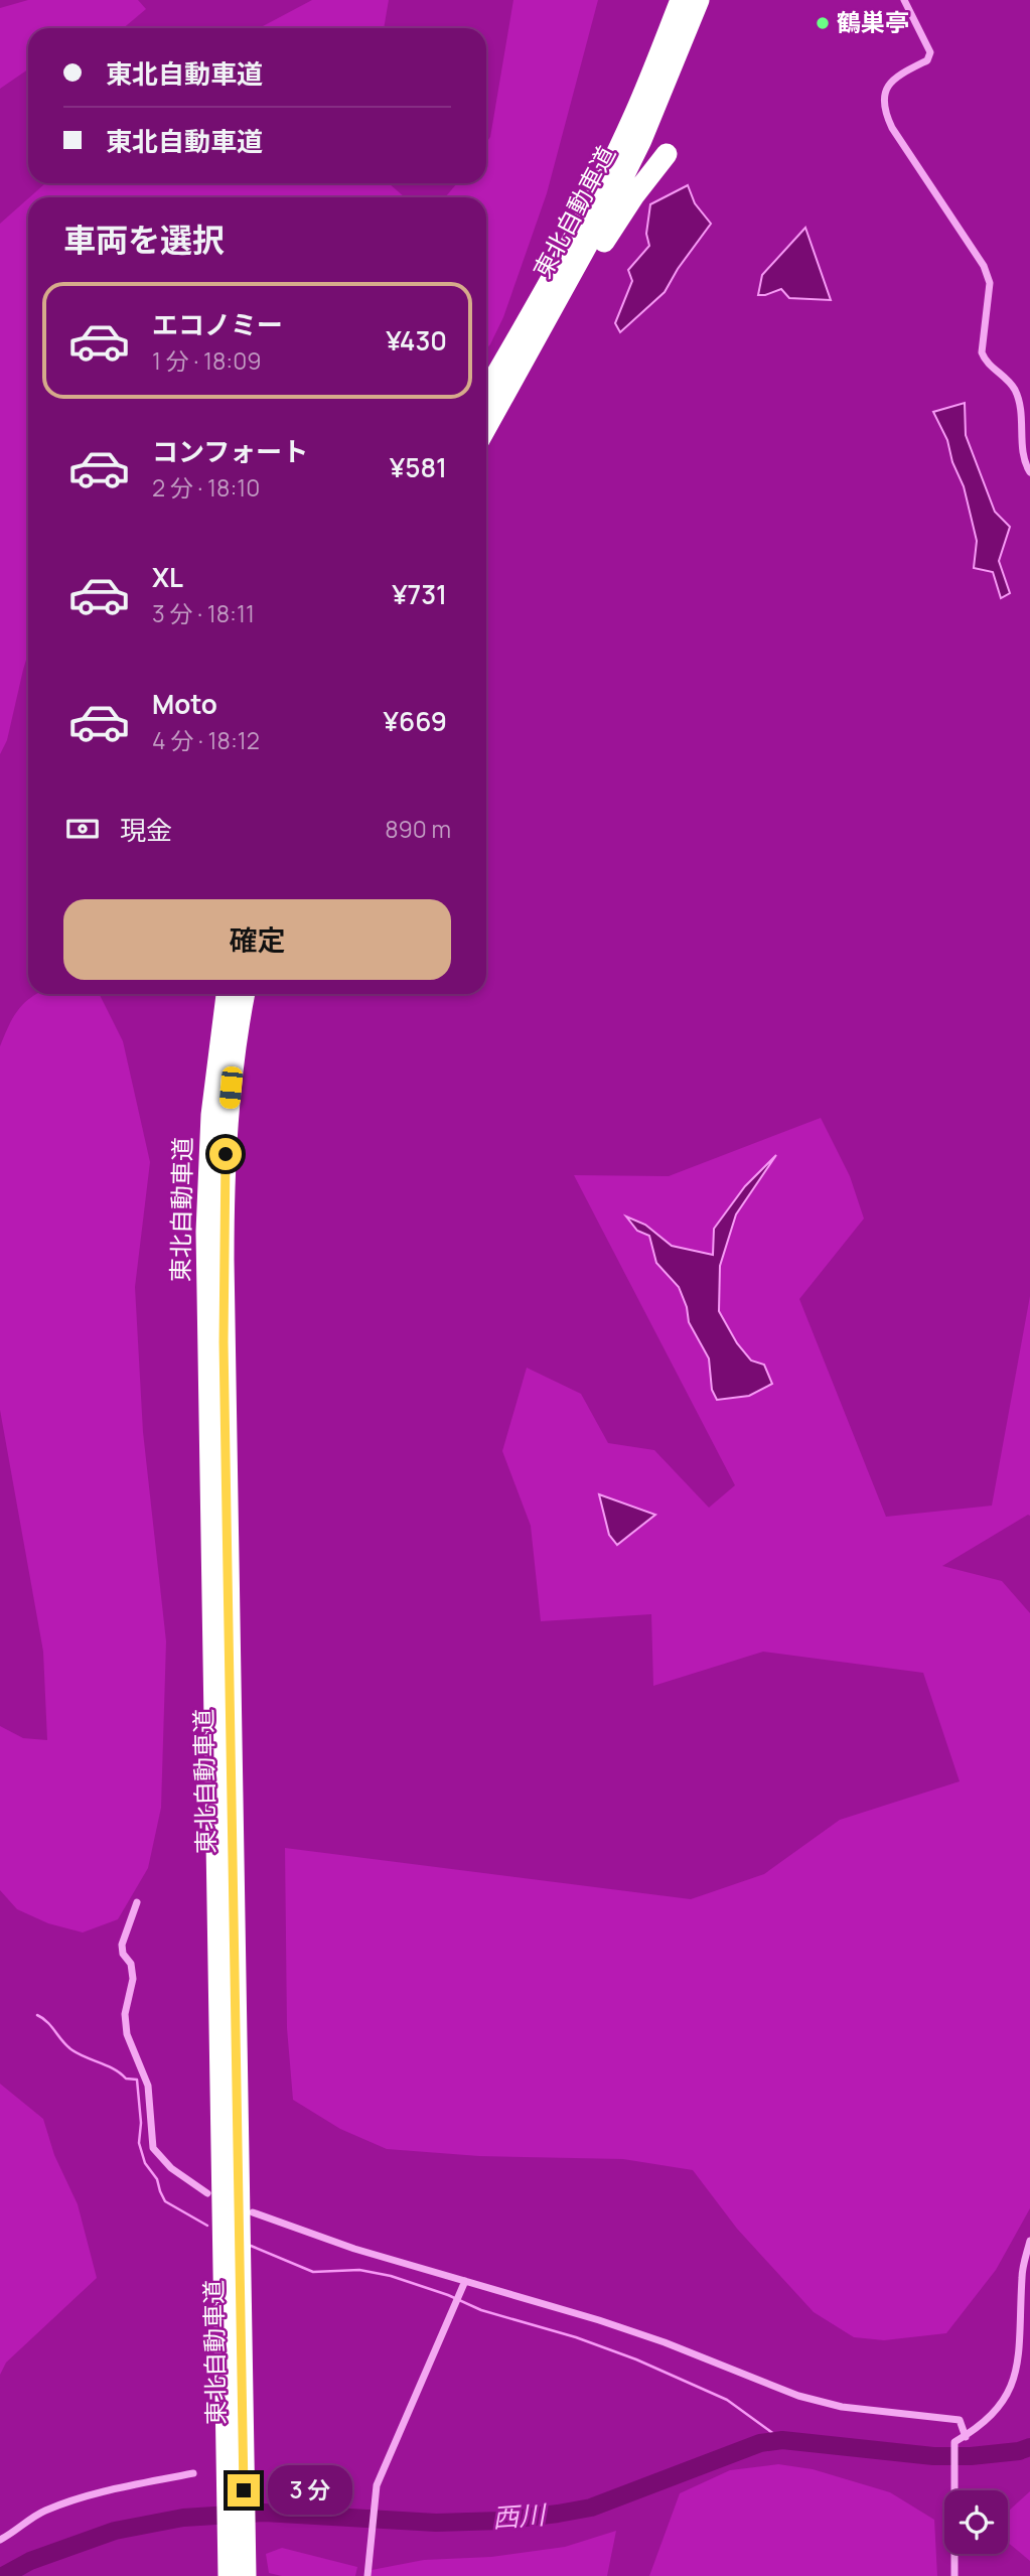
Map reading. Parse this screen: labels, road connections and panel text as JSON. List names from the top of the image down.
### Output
{
  "streets": {
    "highway": ["東北自動車道"]
  },
  "water": ["西川"],
  "places": ["鶴巣亭"],
  "page": {
    "banner": ["東北自動車道", "東北自動車道"],
    "heading": "車両を選択",
    "list": [
      {
        "name": "エコノミー",
        "note": "1 分 · 18:09",
        "value": "¥430"
      },
      {
        "name": "コンフォート",
        "note": "2 分 · 18:10",
        "value": "¥581"
      },
      {
        "name": "XL",
        "note": "3 分 · 18:11",
        "value": "¥731"
      },
      {
        "name": "Moto",
        "note": "4 分 · 18:12",
        "value": "¥669"
      }
    ],
    "pay": ["現金", "890 m"],
    "buttons": "確定",
    "bubble": "3 分"
  }
}
